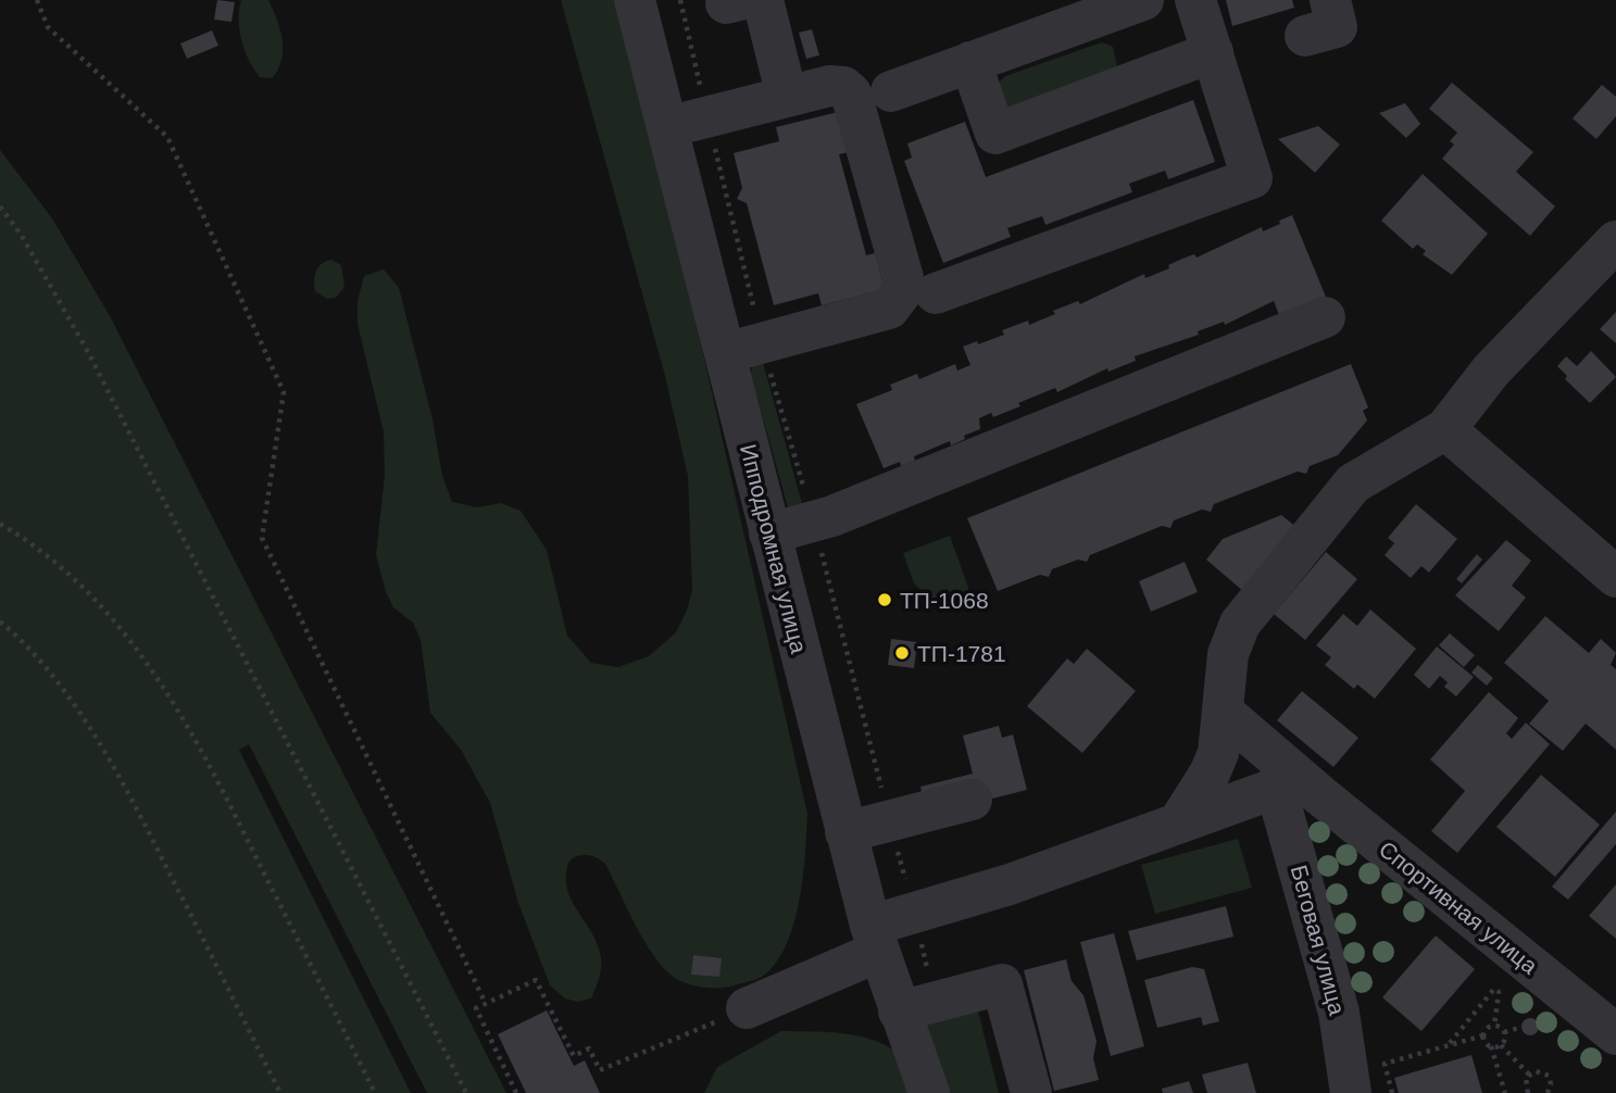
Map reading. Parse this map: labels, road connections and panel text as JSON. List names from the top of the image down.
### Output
{
  "streets": {
    "street": ["Ипподромная улица", "Спортивная улица", "Беговая улица"]
  },
  "crossings": [
    ["Спортивная улица", "Беговая улица"]
  ],
  "places": ["ТП-1068", "ТП-1781"]
}
